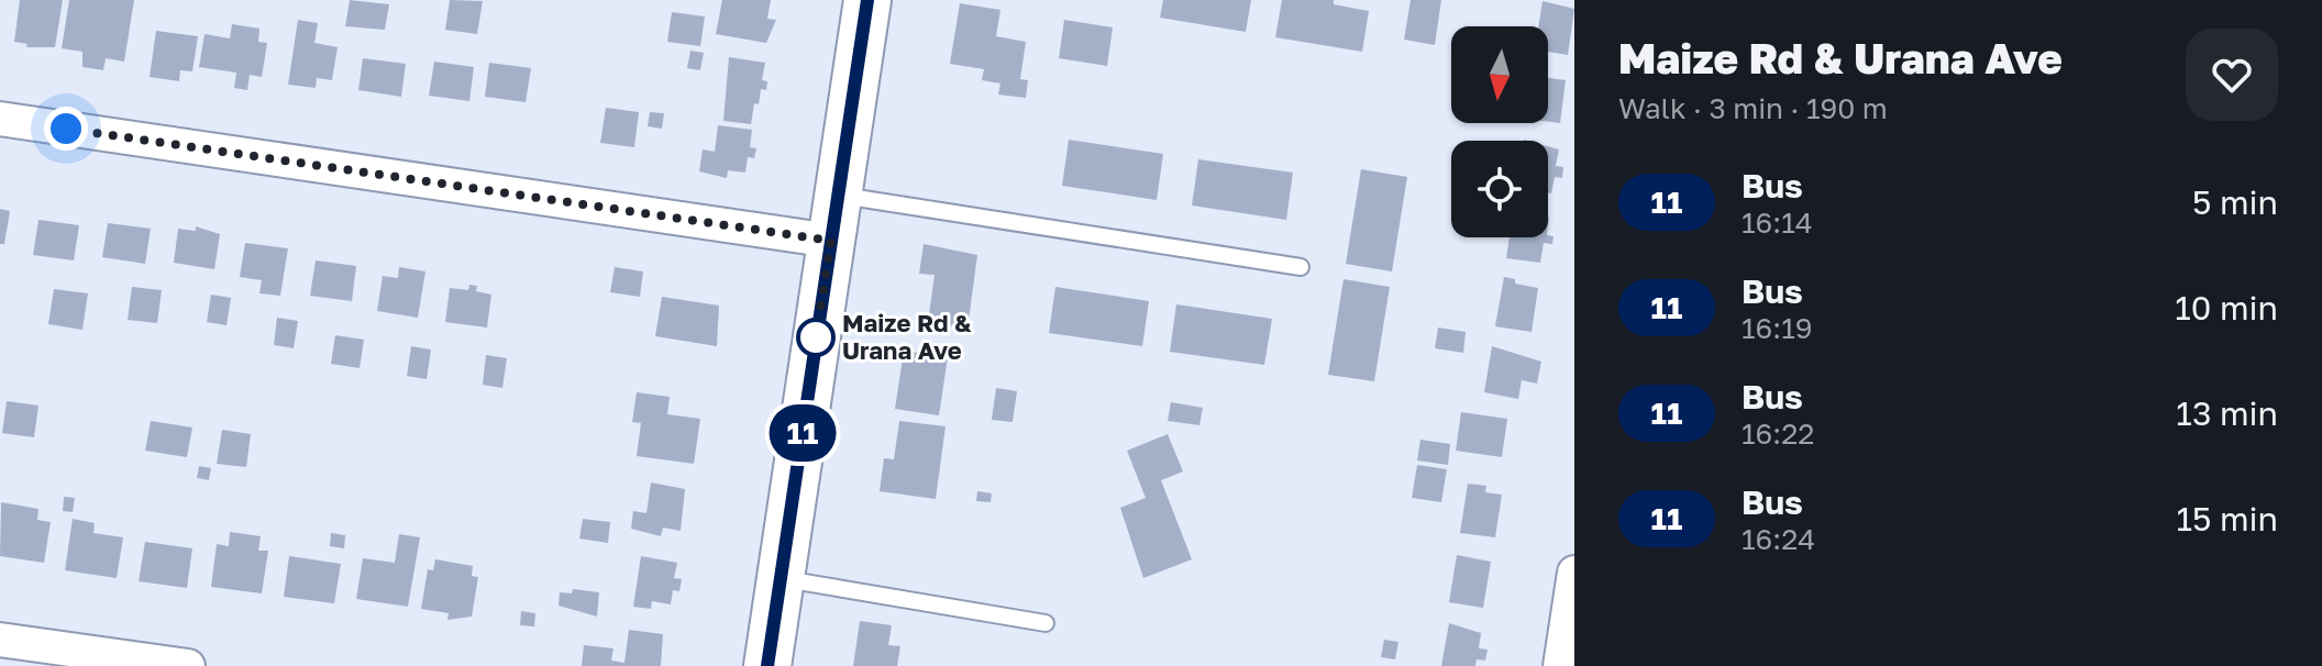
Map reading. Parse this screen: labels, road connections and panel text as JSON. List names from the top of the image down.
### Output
{
  "places": ["Maize Rd & Urana Ave"],
  "lines": ["bus line 11"],
  "north": "bottom",
  "page": {
    "on_map": "11",
    "heading": ["Maize Rd & Urana Ave", "Walk · 3 min · 190 m"],
    "list": [
      {
        "mark": "11",
        "name": "Bus",
        "note": "16:14",
        "value": "5 min"
      },
      {
        "mark": "11",
        "name": "Bus",
        "note": "16:19",
        "value": "10 min"
      },
      {
        "mark": "11",
        "name": "Bus",
        "note": "16:22",
        "value": "13 min"
      },
      {
        "mark": "11",
        "name": "Bus",
        "note": "16:24",
        "value": "15 min"
      }
    ]
  }
}
